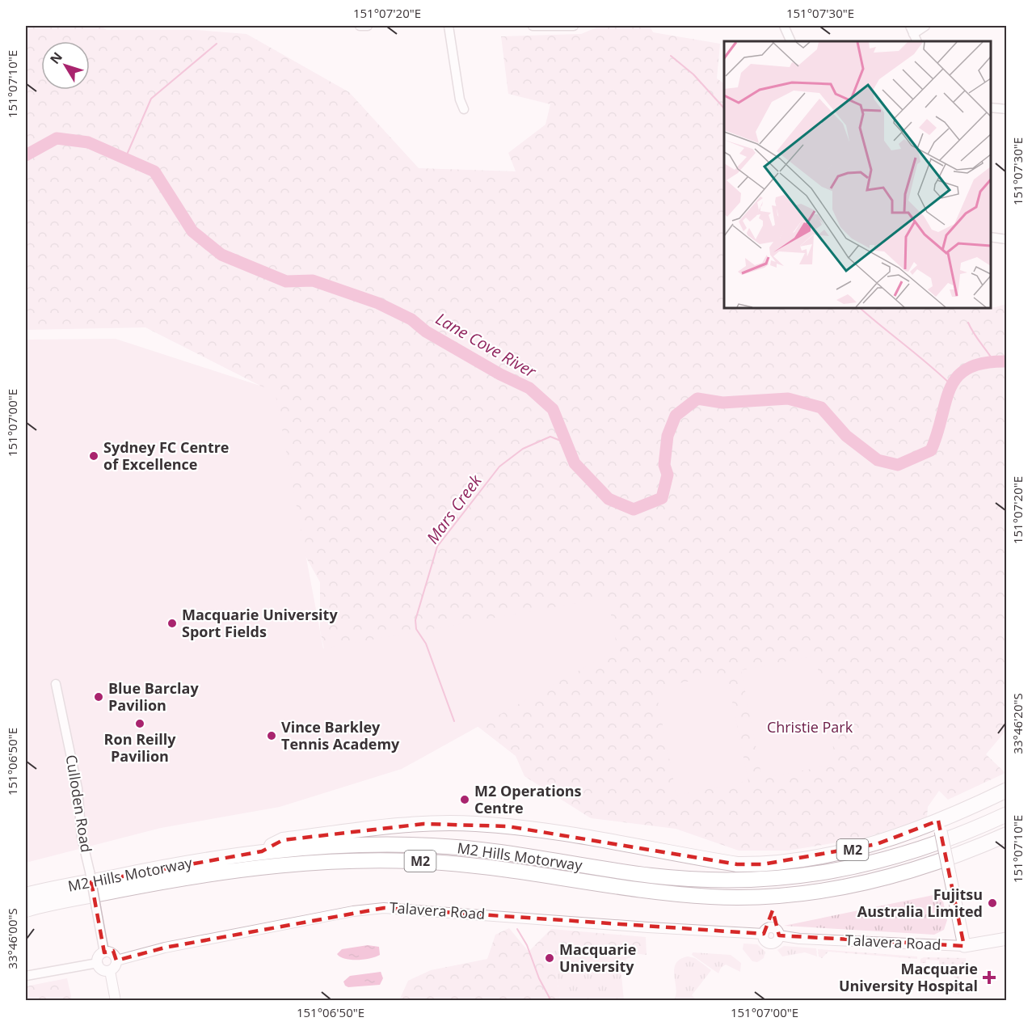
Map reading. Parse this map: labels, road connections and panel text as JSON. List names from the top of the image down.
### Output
{
  "streets": {
    "highway": ["M2", "M2 Hills Motorway"],
    "main road": ["Talavera Road"],
    "street": ["Culloden Road"]
  },
  "crossings": [
    ["Culloden Road", "Talavera Road"],
    ["M2", "M2 Hills Motorway"]
  ],
  "water": ["Lane Cove River", "Mars Creek"],
  "parks": ["Christie Park"],
  "places": {
    "other": [
      "Sydney FC Centre of Excellence",
      "Macquarie University Sport Fields",
      "Blue Barclay Pavilion",
      "Ron Reilly Pavilion",
      "Vince Barkley Tennis Academy",
      "M2 Operations Centre",
      "Fujitsu Australia Limited",
      "Macquarie University"
    ],
    "health": ["Macquarie University Hospital"]
  },
  "north": "top left",
  "coordinates": [
    "151°07'20\"E",
    "151°07'30\"E",
    "151°07'10\"E",
    "151°07'00\"E",
    "33°46'20\"S",
    "151°06'50\"E",
    "33°46'00\"S"
  ]
}
